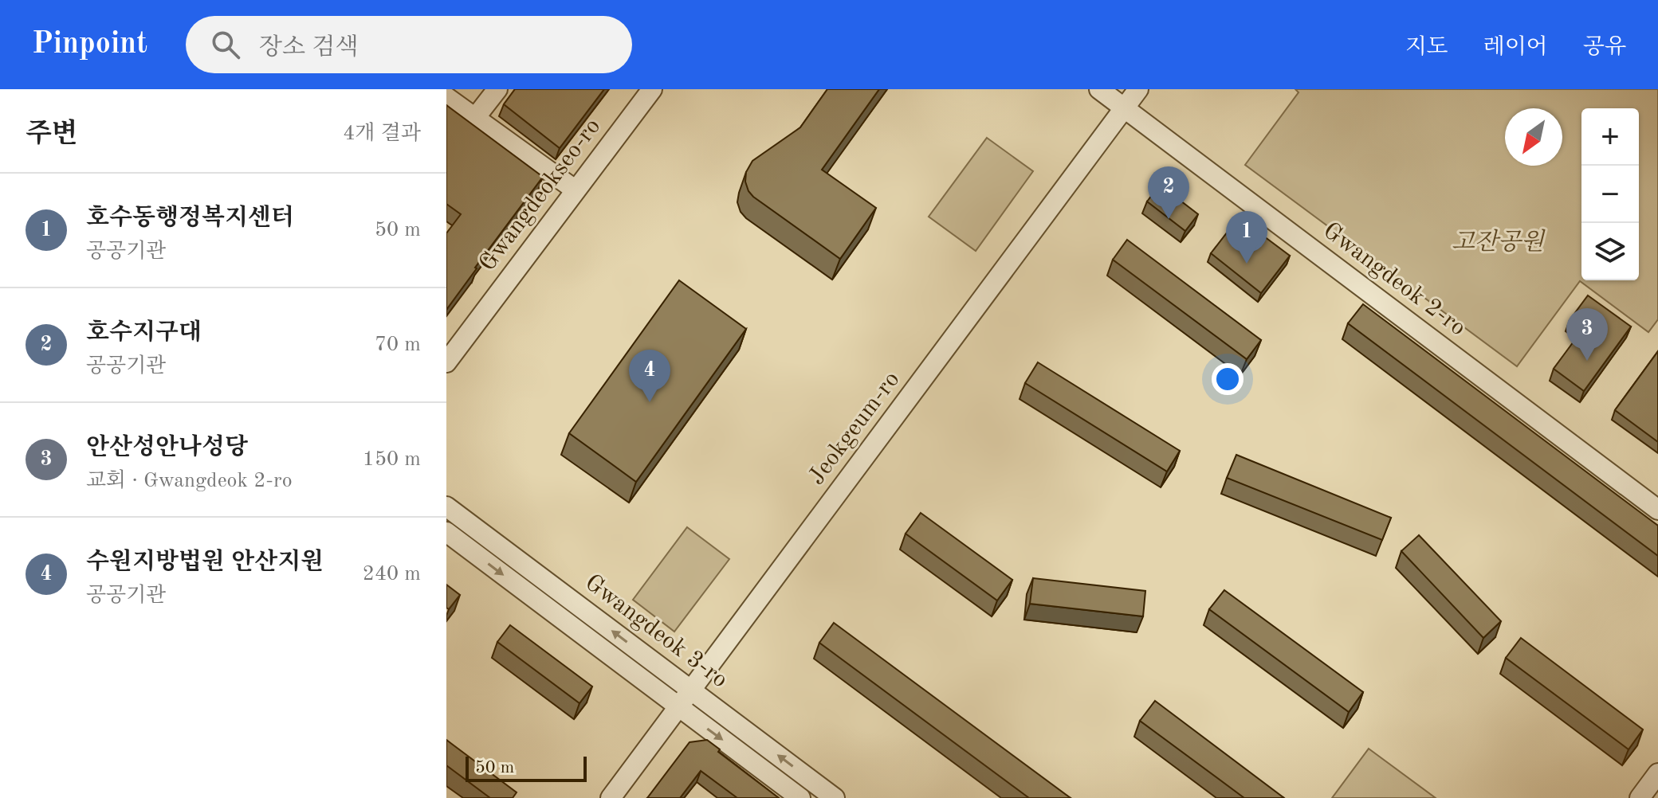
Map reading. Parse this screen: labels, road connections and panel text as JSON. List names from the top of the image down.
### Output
{
  "streets": {
    "street": [
      "Gwangdeokseo-ro",
      "Gwangdeok 2-ro",
      "Jeokgeum-ro",
      "Gwangdeok 3-ro"
    ]
  },
  "crossings": [
    ["Gwangdeok 2-ro", "Jeokgeum-ro"],
    ["Jeokgeum-ro", "Gwangdeok 3-ro"]
  ],
  "parks": ["고잔공원"],
  "scale_bar": "50 m",
  "north": "bottom left",
  "page": {
    "header": "Pinpoint",
    "search": "장소 검색",
    "nav": ["지도", "레이어", "공유"],
    "heading": ["주변", "4개 결과"],
    "map_buttons": ["+", "−"],
    "pins": [
      "2",
      "1",
      "3",
      "4"
    ],
    "list": [
      {
        "mark": "1",
        "name": "호수동행정복지센터",
        "note": "공공기관",
        "value": "50 m"
      },
      {
        "mark": "2",
        "name": "호수지구대",
        "note": "공공기관",
        "value": "70 m"
      },
      {
        "mark": "3",
        "name": "안산성안나성당",
        "note": "교회 · Gwangdeok 2-ro",
        "value": "150 m"
      },
      {
        "mark": "4",
        "name": "수원지방법원 안산지원",
        "note": "공공기관",
        "value": "240 m"
      }
    ],
    "scale": "50 m"
  }
}
